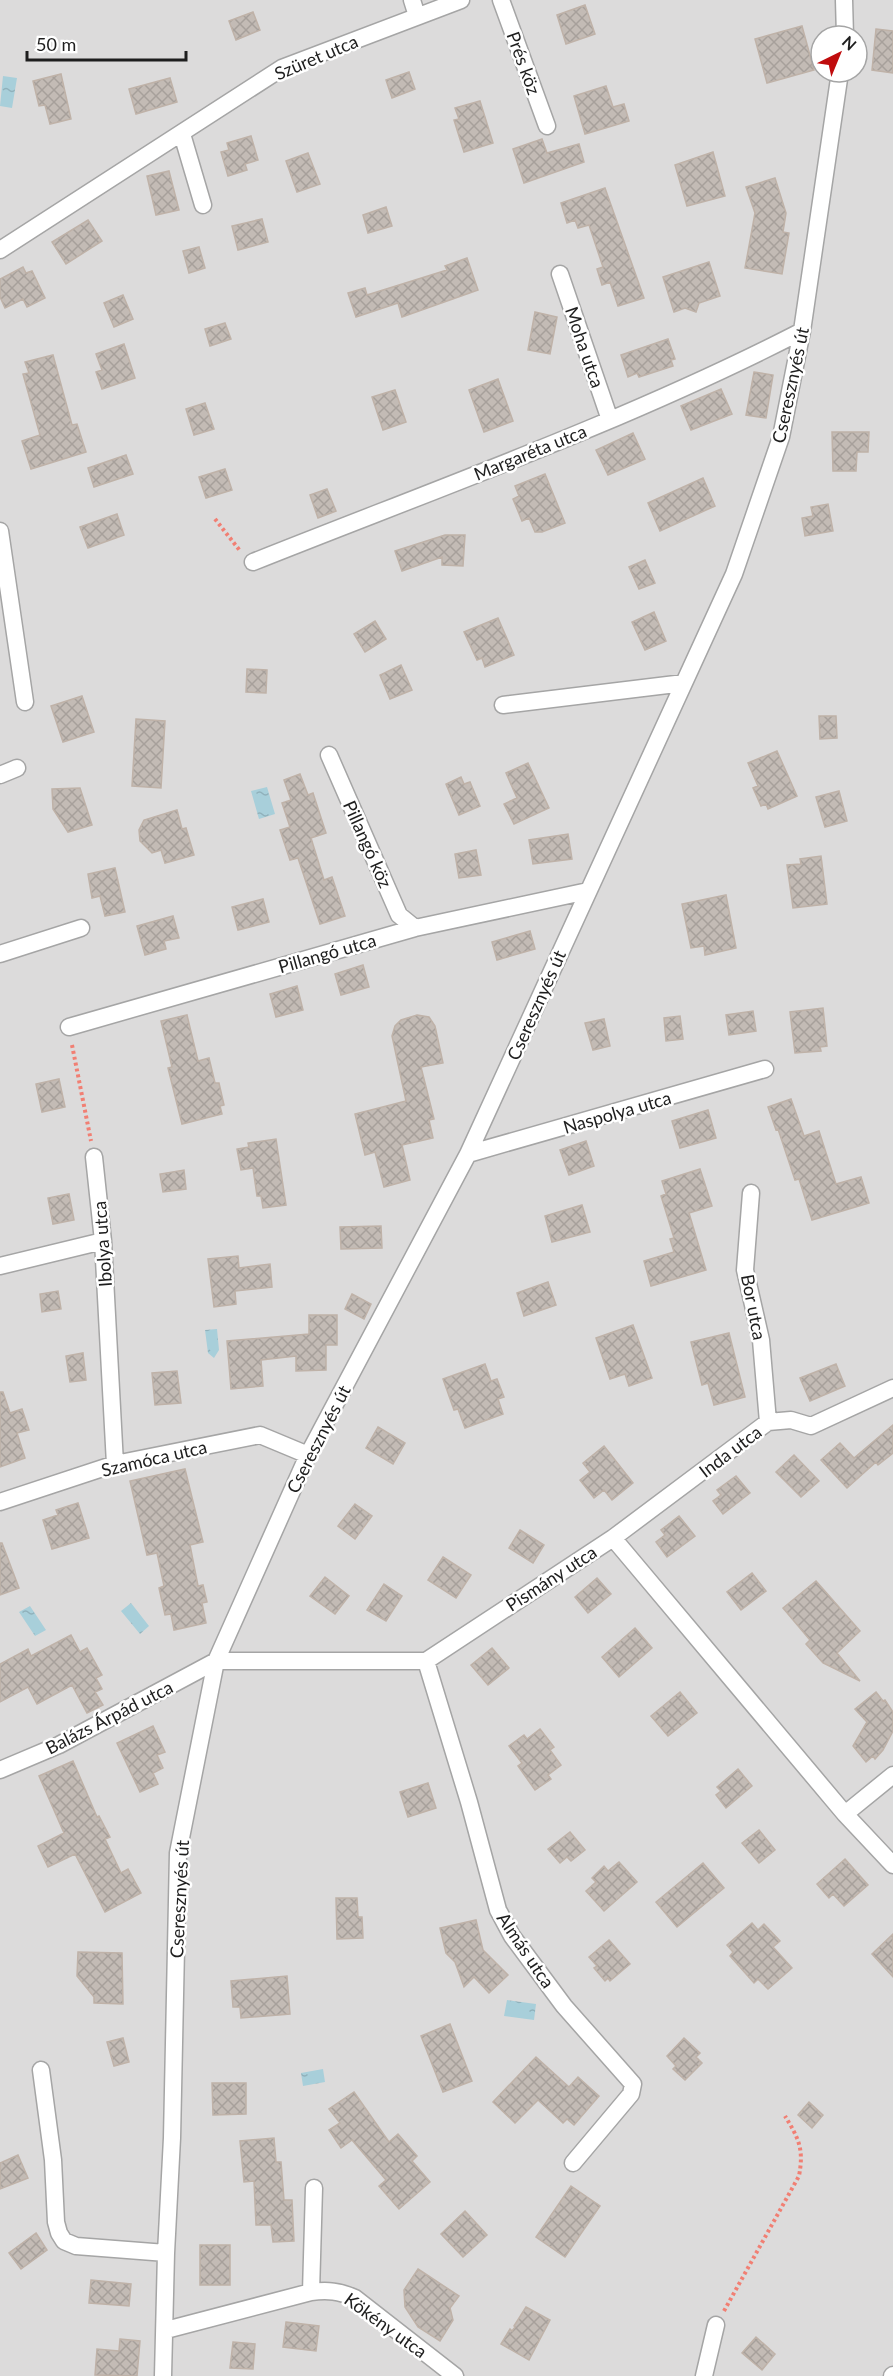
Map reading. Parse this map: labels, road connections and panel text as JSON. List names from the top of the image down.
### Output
{
  "streets": {
    "street": [
      "Szüret utca",
      "Prés köz",
      "Moha utca",
      "Cseresznyés út",
      "Margaréta utca",
      "Pillangó köz",
      "Pillangó utca",
      "Naspolya utca",
      "Ibolya utca",
      "Bor utca",
      "Inda utca",
      "Szamóca utca",
      "Pismány utca",
      "Balázs Árpád utca",
      "Almás utca",
      "Kökény utca"
    ]
  },
  "crossings": [
    ["Moha utca", "Margaréta utca"],
    ["Cseresznyés út", "Margaréta utca"],
    ["Cseresznyés út", "Pillangó utca"],
    ["Cseresznyés út", "Naspolya utca"],
    ["Cseresznyés út", "Szamóca utca"],
    ["Cseresznyés út", "Balázs Árpád utca"],
    ["Cseresznyés út", "Kökény utca"],
    ["Pillangó köz", "Pillangó utca"],
    ["Ibolya utca", "Szamóca utca"],
    ["Bor utca", "Inda utca"],
    ["Inda utca", "Pismány utca"],
    ["Pismány utca", "Almás utca"]
  ],
  "scale_bar": "50 m",
  "north": "top right"
}
